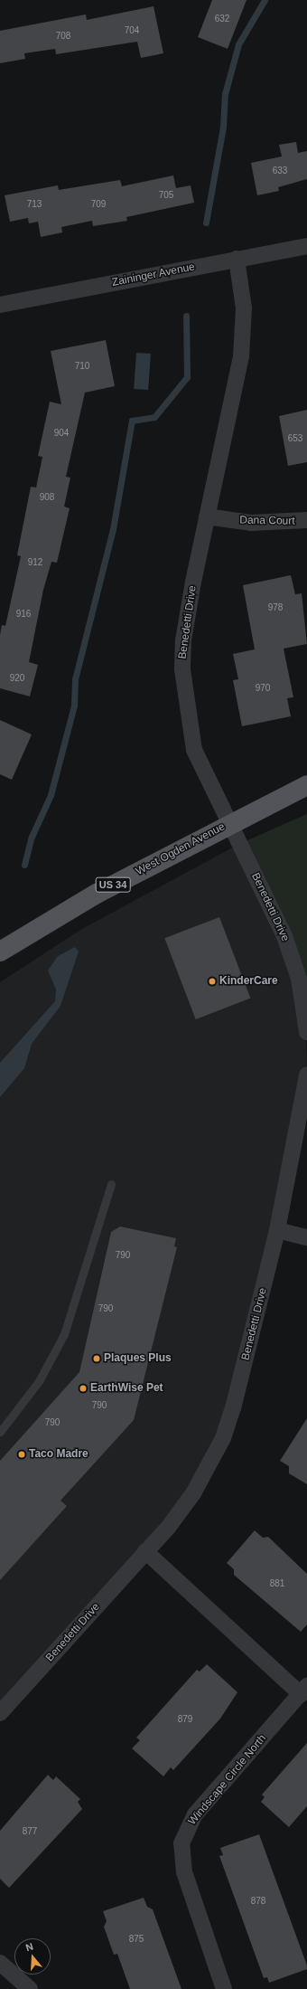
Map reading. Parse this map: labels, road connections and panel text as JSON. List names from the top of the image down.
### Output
{
  "streets": {
    "main road": ["West Ogden Avenue", "US 34"],
    "street": [
      "Zaininger Avenue",
      "Dana Court",
      "Benedetti Drive",
      "Windscape Circle North"
    ]
  },
  "crossings": [
    ["Zaininger Avenue", "Benedetti Drive"],
    ["Dana Court", "Benedetti Drive"],
    ["Benedetti Drive", "West Ogden Avenue"]
  ],
  "places": [
    "KinderCare",
    "Plaques Plus",
    "EarthWise Pet",
    "Taco Madre"
  ],
  "house_numbers": [
    "632",
    "704",
    "708",
    "633",
    "705",
    "713",
    "709",
    "710",
    "904",
    "653",
    "908",
    "912",
    "978",
    "916",
    "920",
    "970",
    "790",
    "790",
    "790",
    "790",
    "881",
    "879",
    "877",
    "878",
    "875"
  ],
  "north": "top"
}
